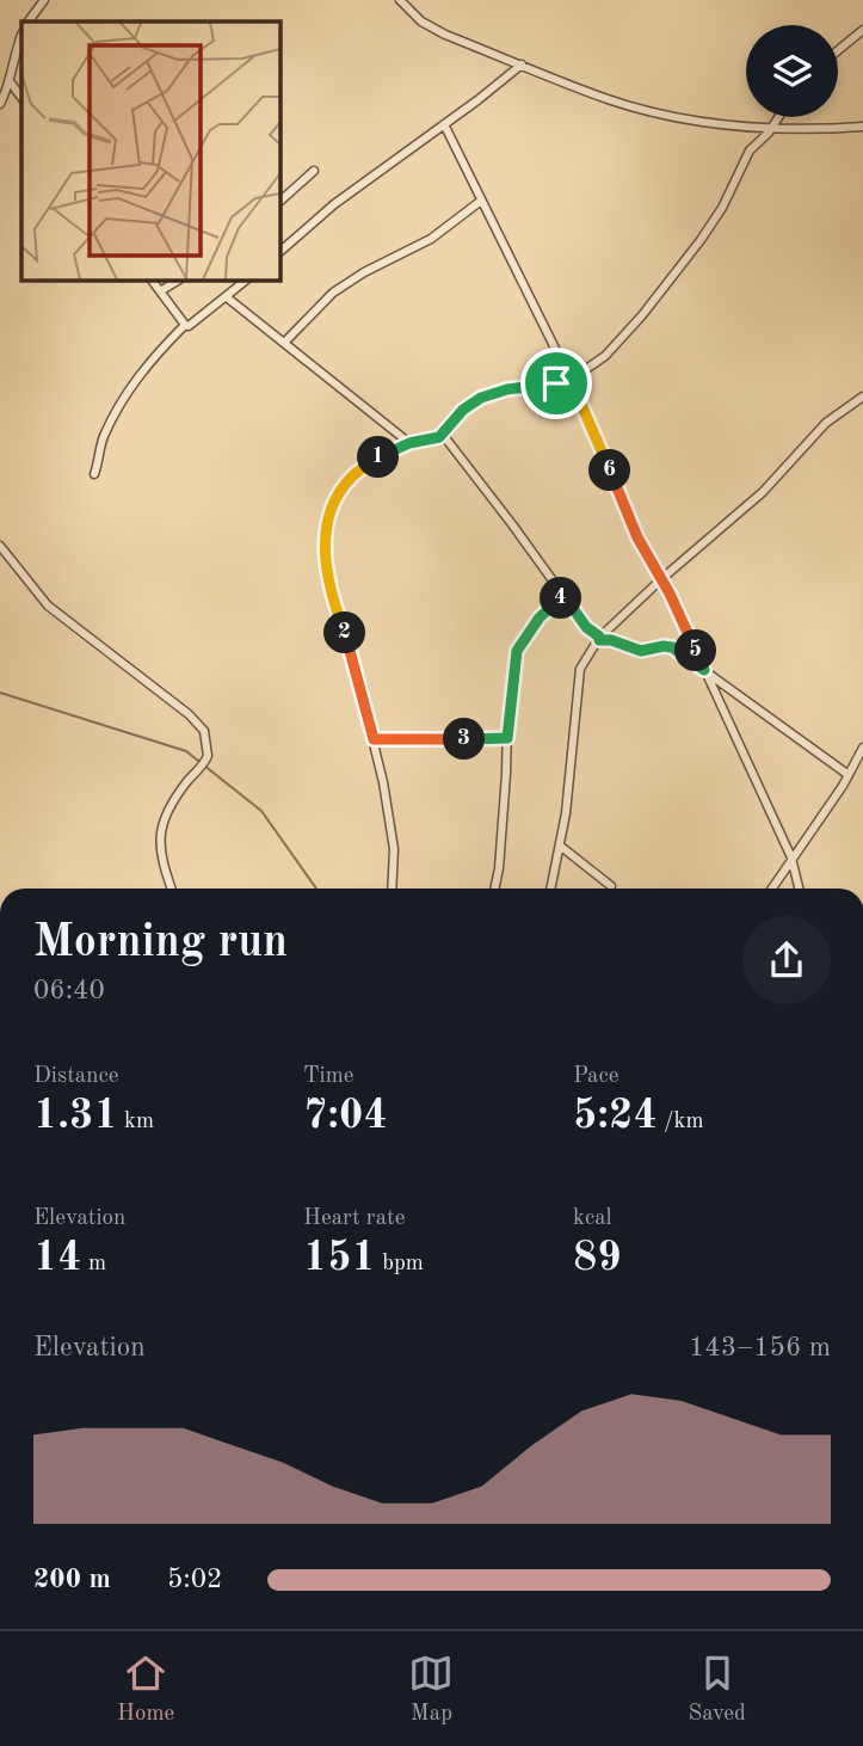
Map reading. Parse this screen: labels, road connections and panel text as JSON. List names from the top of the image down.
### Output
{
  "page": {
    "pins": [
      "1",
      "6",
      "4",
      "2",
      "5",
      "3"
    ],
    "heading": ["Morning run", "06:40"],
    "stats": [
      ["Distance", "1.31 km"],
      ["Time", "7:04"],
      ["Pace", "5:24 /km"],
      ["Elevation", "14 m"],
      ["Heart rate", "151 bpm"],
      ["kcal", "89"]
    ],
    "chart": ["Elevation", "143–156 m"],
    "list": [
      {
        "name": "200 m",
        "note": "5:02"
      }
    ],
    "tabs": ["Home", "Map", "Saved"]
  }
}
